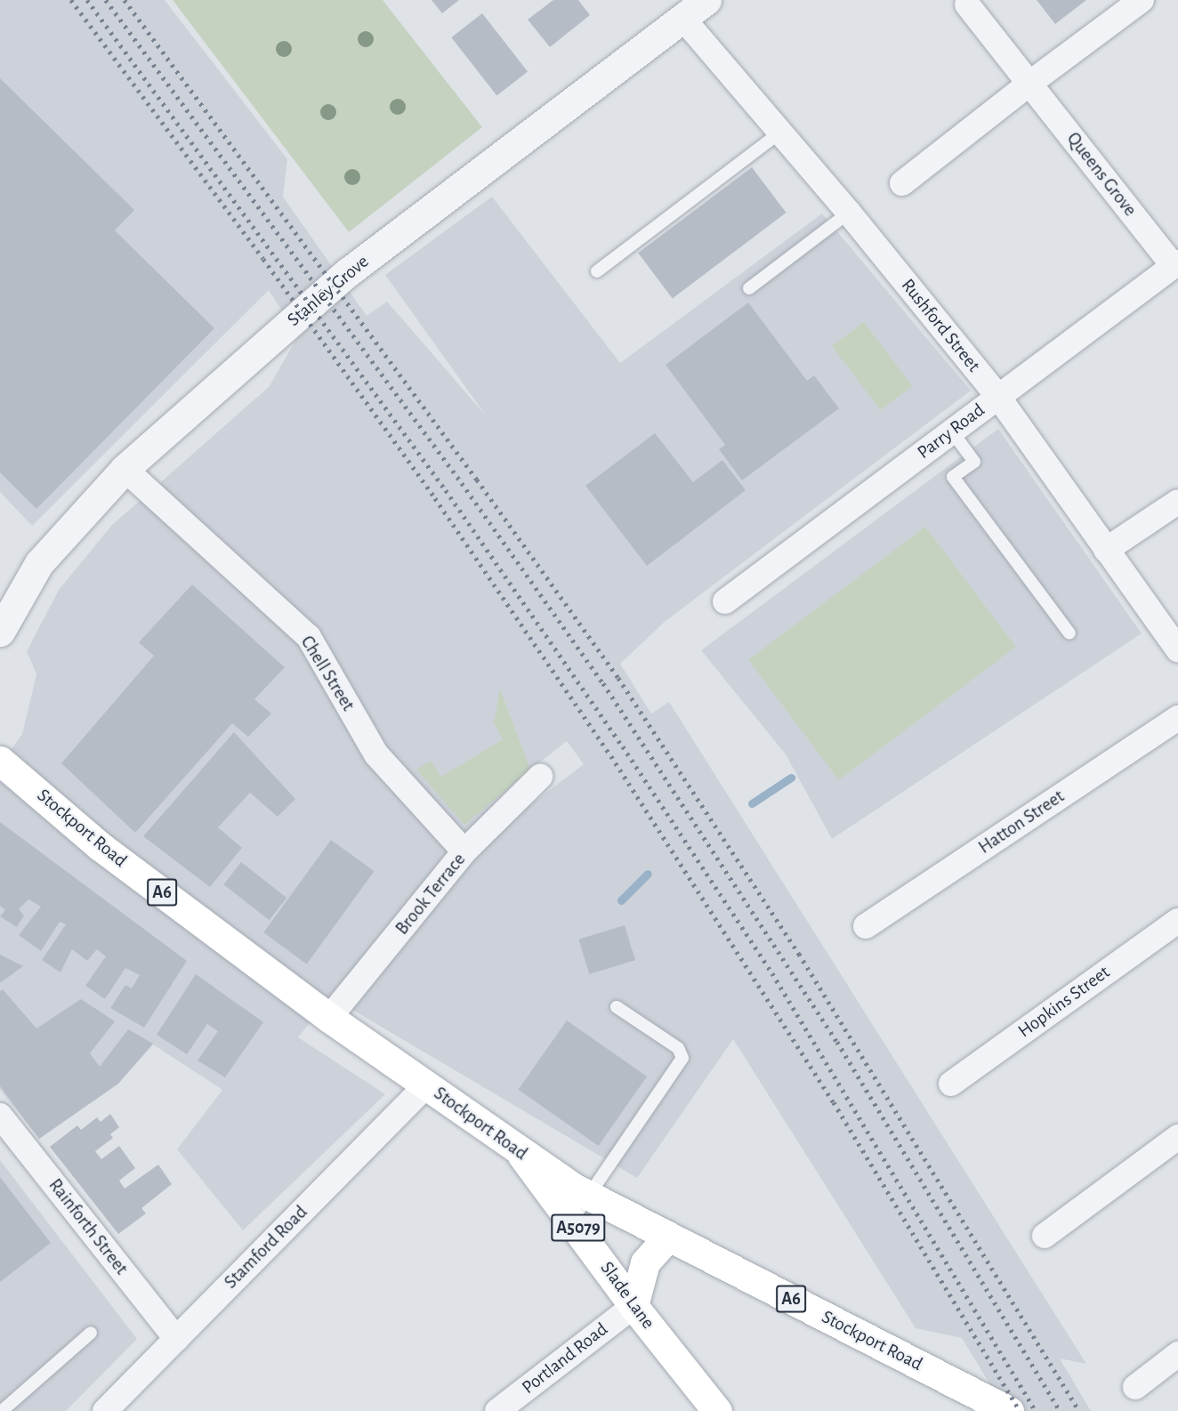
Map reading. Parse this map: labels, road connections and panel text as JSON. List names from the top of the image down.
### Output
{
  "streets": {
    "main road": [
      "Stockport Road",
      "A6",
      "A5079",
      "Slade Lane"
    ],
    "street": [
      "Queens Grove",
      "Stanley Grove",
      "Rushford Street",
      "Parry Road",
      "Chell Street",
      "Hatton Street",
      "Brook Terrace",
      "Hopkins Street",
      "Rainforth Street",
      "Stamford Road",
      "Portland Road"
    ]
  },
  "crossings": [
    ["Queens Grove", "Parry Road"],
    ["Stanley Grove", "Rushford Street"],
    ["Stanley Grove", "Chell Street"],
    ["Rushford Street", "Parry Road"],
    ["Chell Street", "Brook Terrace"],
    ["Stockport Road", "Brook Terrace"],
    ["Stockport Road", "Stamford Road"],
    ["Stockport Road", "Slade Lane"],
    ["Rainforth Street", "Stamford Road"],
    ["Slade Lane", "Portland Road"]
  ]
}
